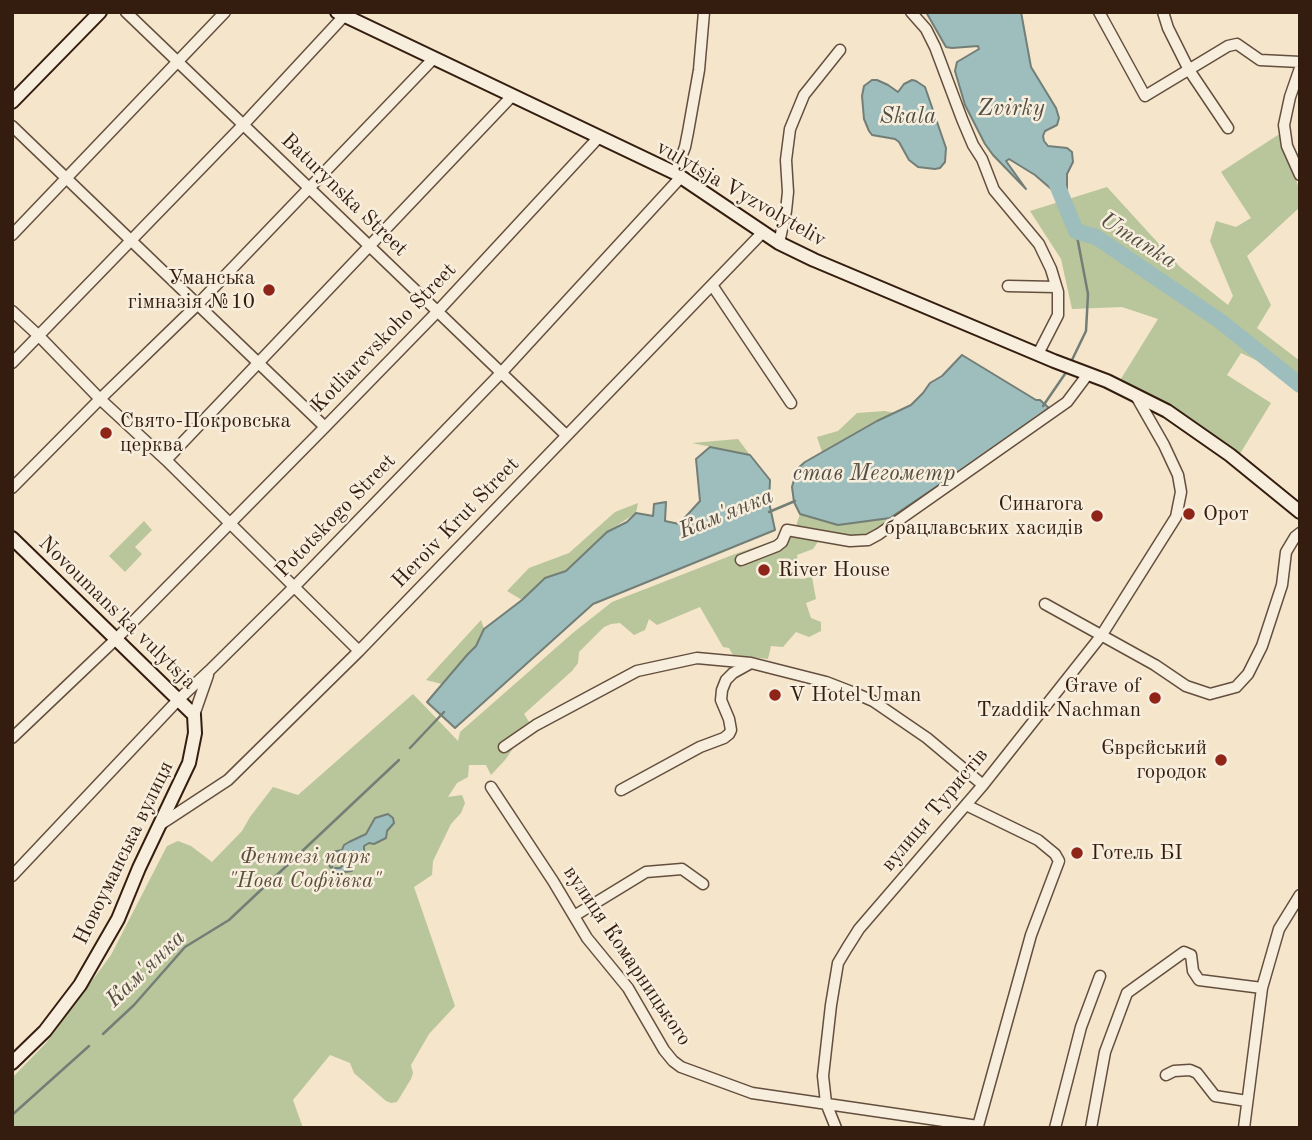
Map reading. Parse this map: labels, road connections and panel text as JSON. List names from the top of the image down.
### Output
{
  "streets": {
    "main road": ["vulytsja Vyzvolyteliv", "Novoumans'ka vulytsja", "Новоуманська вулиця"],
    "street": [
      "Baturynska Street",
      "Kotliarevskoho Street",
      "Pototskogo Street",
      "Heroiv Krut Street",
      "вулиця Туристів",
      "вулиця Комарницького"
    ]
  },
  "crossings": [
    ["vulytsja Vyzvolyteliv", "Kotliarevskoho Street"],
    ["vulytsja Vyzvolyteliv", "Pototskogo Street"],
    ["vulytsja Vyzvolyteliv", "Heroiv Krut Street"],
    ["vulytsja Vyzvolyteliv", "вулиця Туристів"],
    ["Baturynska Street", "Kotliarevskoho Street"],
    ["Baturynska Street", "Pototskogo Street"],
    ["Baturynska Street", "Heroiv Krut Street"],
    ["Kotliarevskoho Street", "Novoumans'ka vulytsja"],
    ["Pototskogo Street", "Novoumans'ka vulytsja"],
    ["Heroiv Krut Street", "Новоуманська вулиця"],
    ["Novoumans'ka vulytsja", "Новоуманська вулиця"],
    ["вулиця Туристів", "вулиця Комарницького"]
  ],
  "water": [
    "Zvirky",
    "Skala",
    "Umanka",
    "став Мегометр",
    "Кам'янка"
  ],
  "parks": ["Фентезі парк \"Нова Софіївка\""],
  "places": [
    "Уманська гімназія №10",
    "Свято-Покровська церква",
    "Орот",
    "Синагога брацлавських хасидів",
    "River House",
    "V Hotel Uman",
    "Grave of Tzaddik Nachman",
    "Єврєйський городок",
    "Готель БІ"
  ]
}
